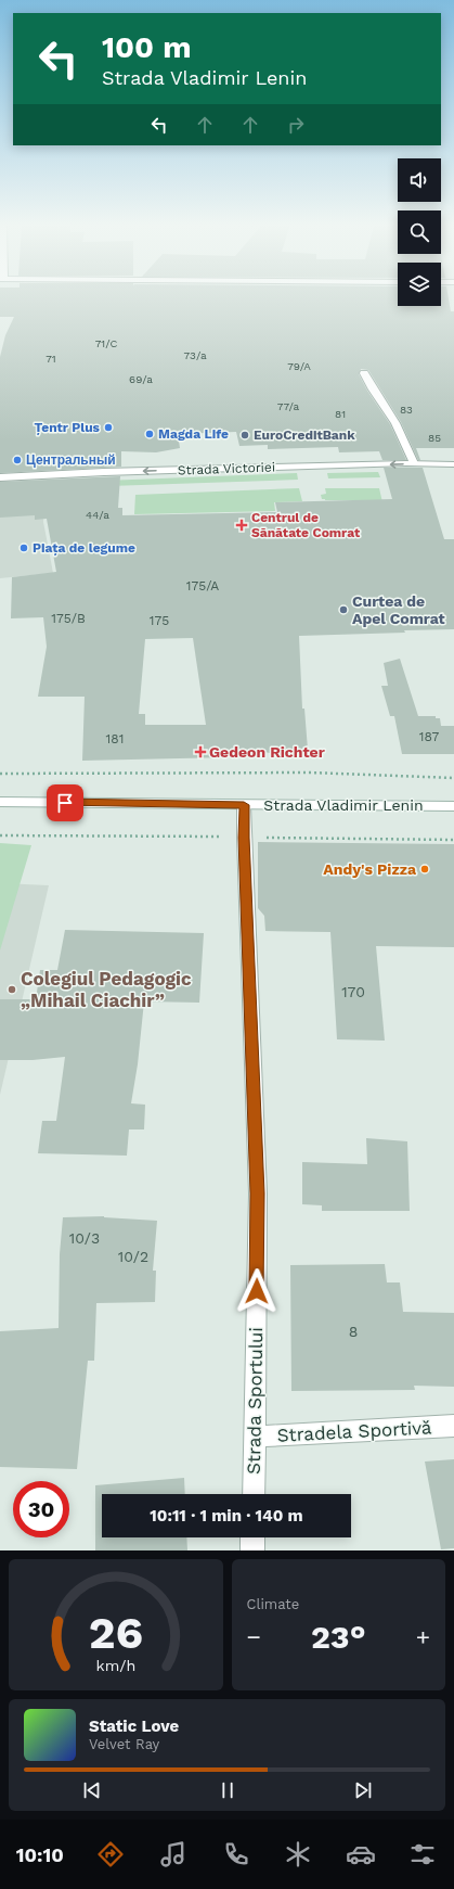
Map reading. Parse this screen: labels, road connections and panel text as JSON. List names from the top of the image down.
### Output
{
  "streets": {
    "street": [
      "Strada Victoriei",
      "Strada Vladimir Lenin",
      "Strada Sportului",
      "Stradela Sportivă"
    ]
  },
  "crossings": [
    ["Strada Vladimir Lenin", "Strada Sportului"],
    ["Strada Sportului", "Stradela Sportivă"]
  ],
  "one_way": ["Strada Victoriei"],
  "places": {
    "other": [
      "Țentr Plus",
      "Magda Life",
      "EuroCreditBank",
      "Центральный",
      "Piața de legume",
      "Curtea de Apel Comrat",
      "Andy's Pizza",
      "Colegiul Pedagogic „Mihail Ciachir”"
    ],
    "health": ["Centrul de Sănătate Comrat", "Gedeon Richter"]
  },
  "house_numbers": [
    "71/C",
    "73/a",
    "71",
    "79/A",
    "69/a",
    "77/a",
    "83",
    "81",
    "85",
    "44/a",
    "175/A",
    "175/B",
    "175",
    "187",
    "181",
    "170",
    "10/3",
    "10/2",
    "8"
  ],
  "page": {
    "turn": ["100 m", "Strada Vladimir Lenin"],
    "limit": "30",
    "trip": "10:11 · 1 min · 140 m",
    "tile": "Climate",
    "heat": ["−", "23°", "+"],
    "song": ["Static Love", "Velvet Ray"],
    "tabs": "10:10",
    "gauge": ["26", "km/h"]
  }
}
